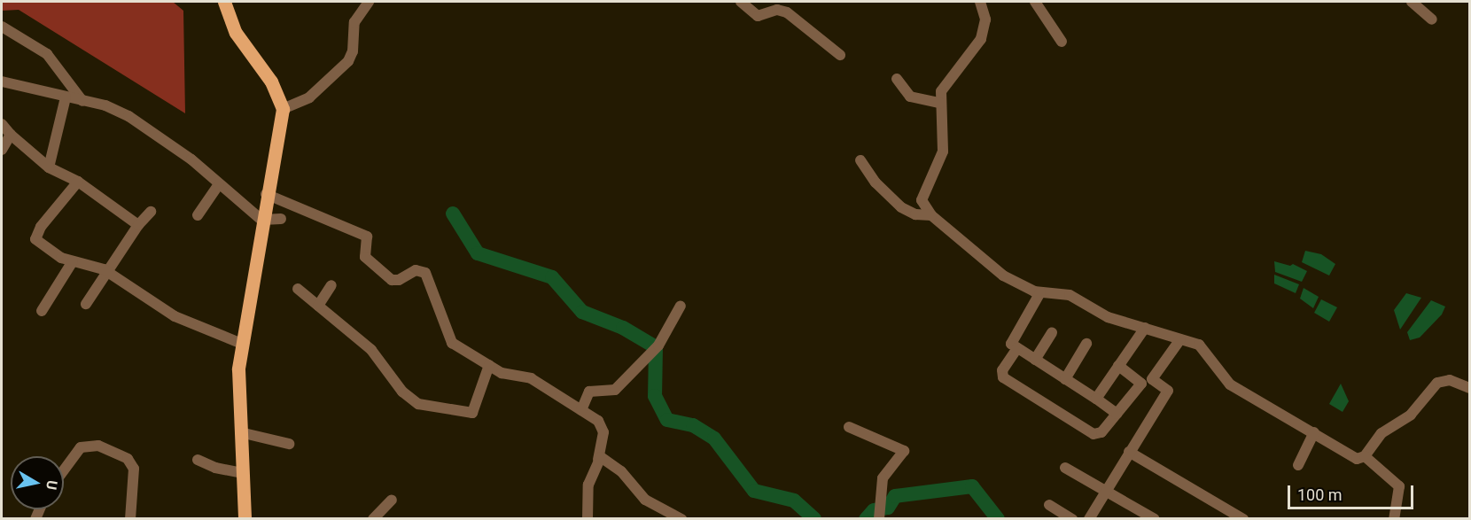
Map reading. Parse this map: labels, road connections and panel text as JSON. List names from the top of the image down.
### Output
{
  "scale_bar": "100 m",
  "north": "right"
}
